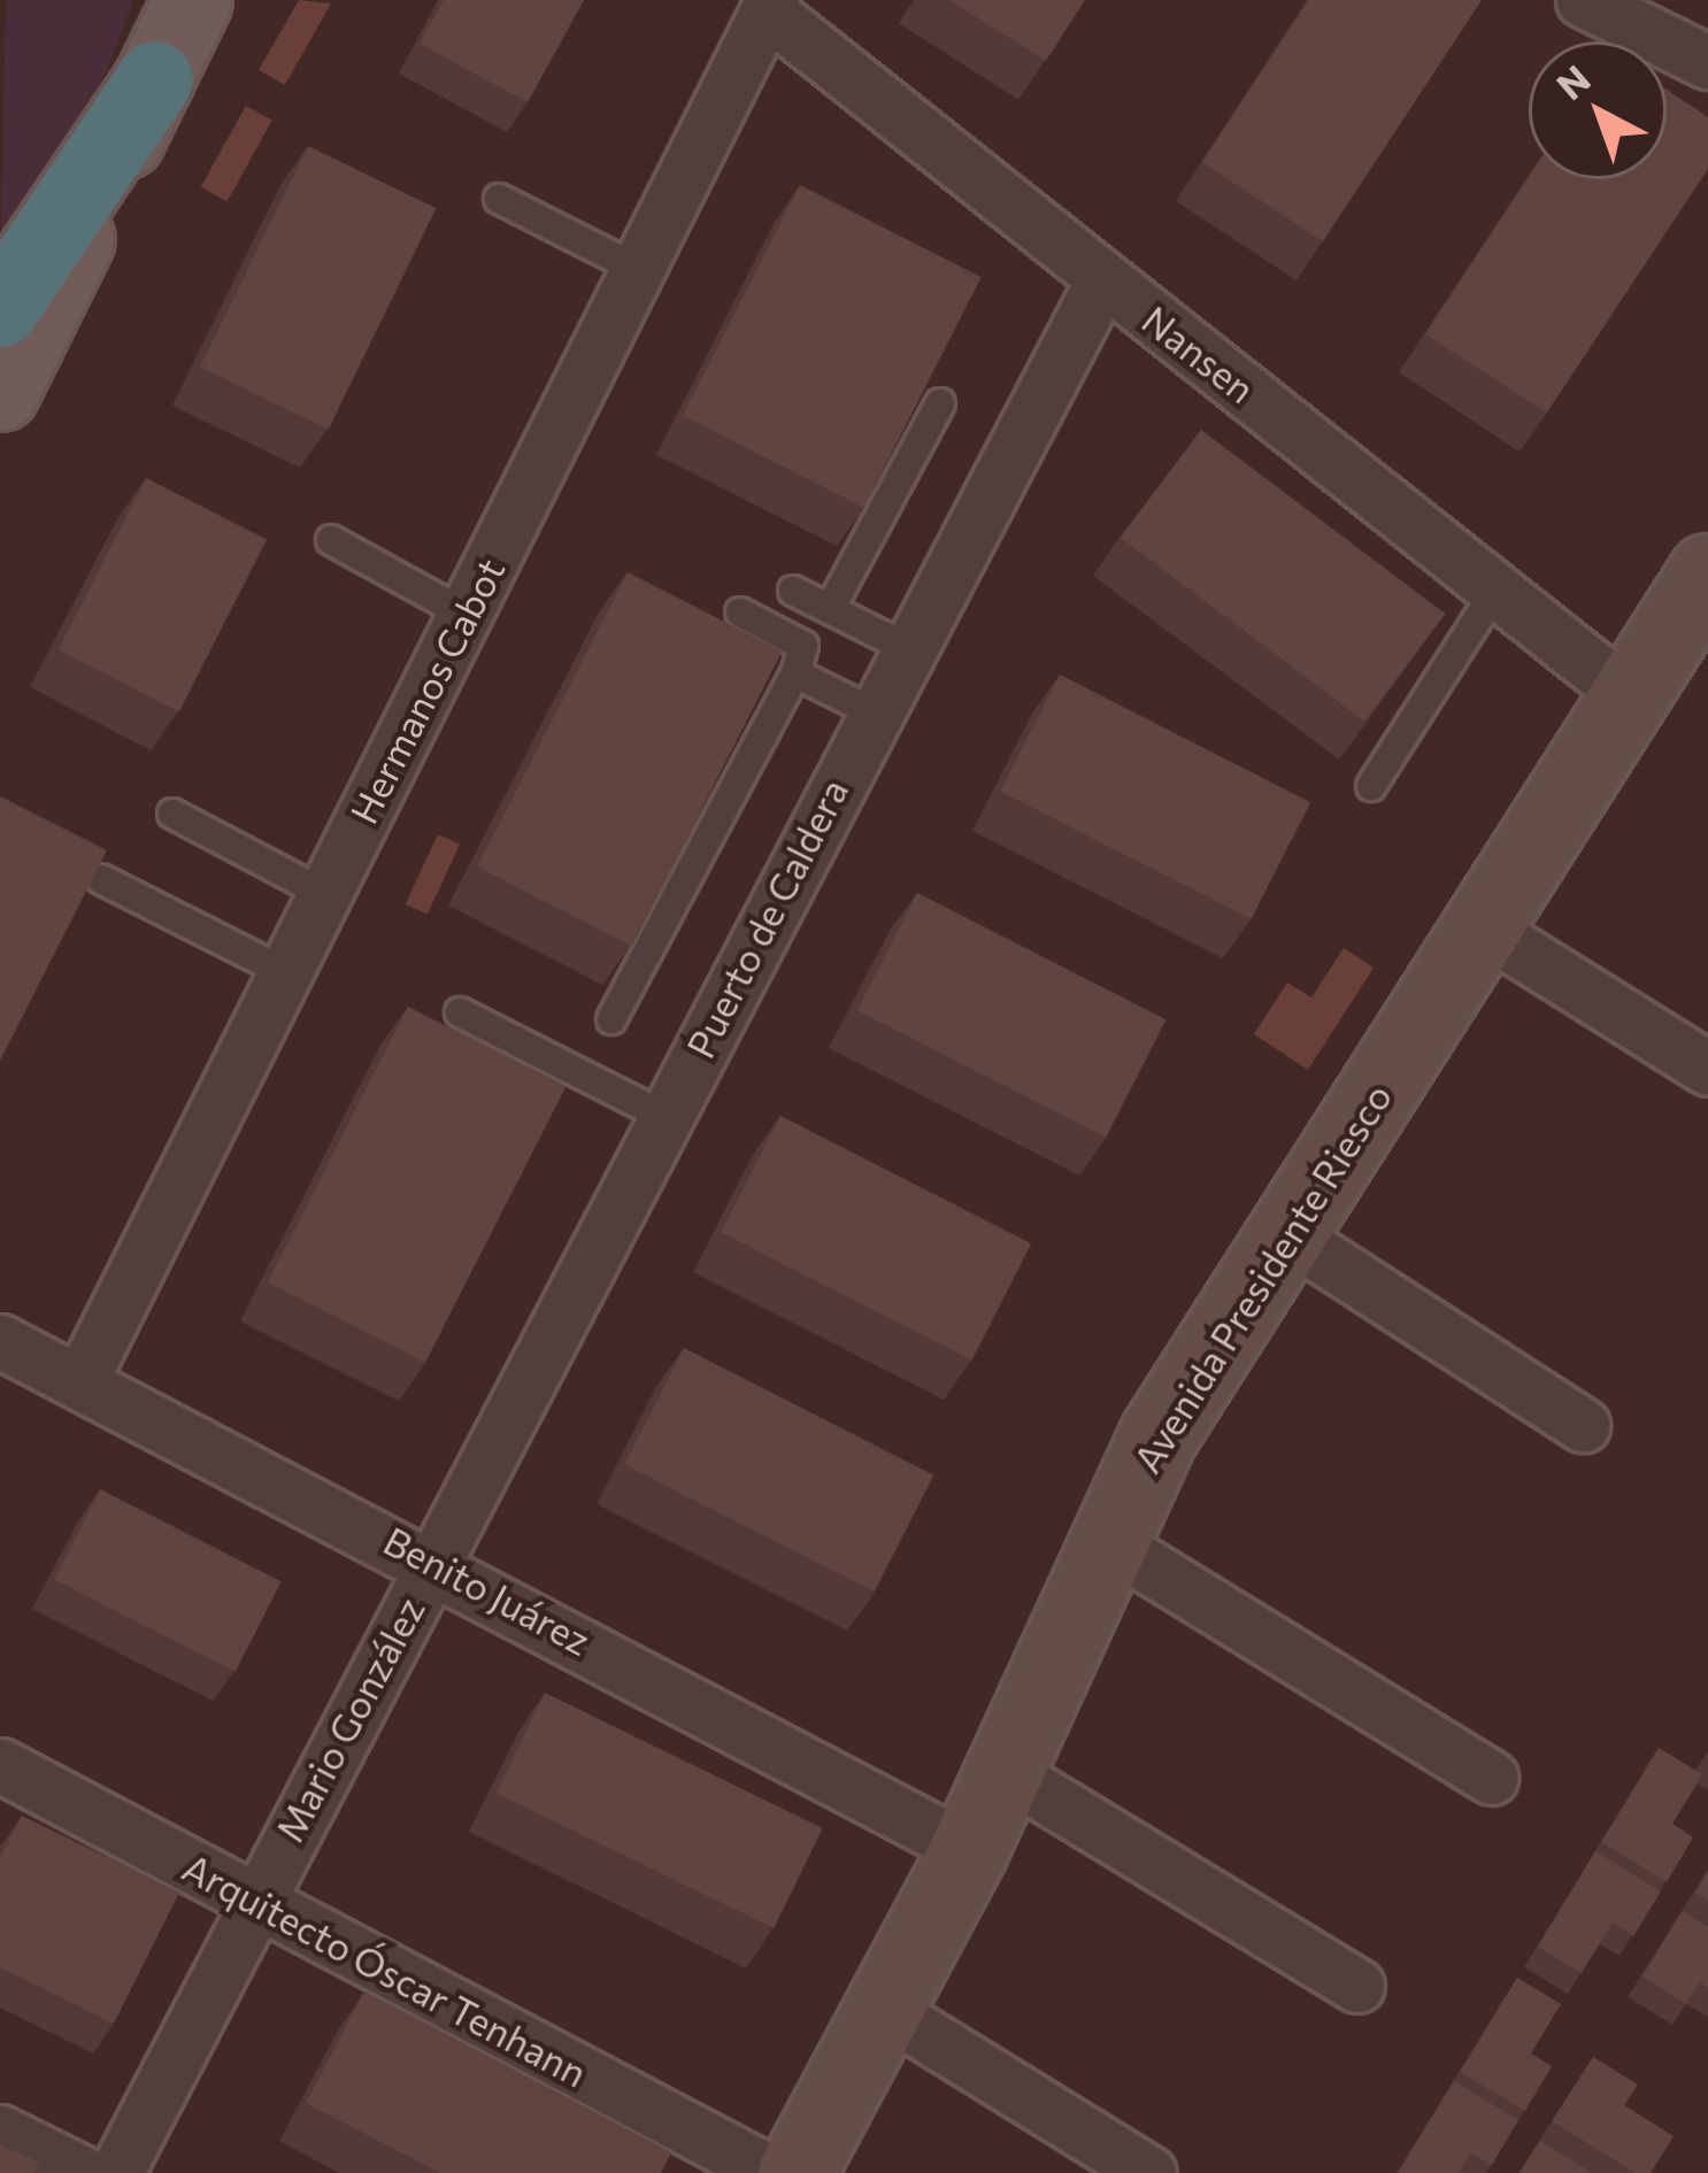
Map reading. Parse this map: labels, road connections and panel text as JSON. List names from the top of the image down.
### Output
{
  "streets": {
    "main road": ["Avenida Presidente Riesco"],
    "street": [
      "Nansen",
      "Hermanos Cabot",
      "Puerto de Caldera",
      "Benito Juárez",
      "Mario González",
      "Arquitecto Óscar Tenhann"
    ]
  },
  "crossings": [
    ["Nansen", "Hermanos Cabot"],
    ["Nansen", "Puerto de Caldera"],
    ["Nansen", "Avenida Presidente Riesco"],
    ["Hermanos Cabot", "Benito Juárez"],
    ["Puerto de Caldera", "Benito Juárez"],
    ["Puerto de Caldera", "Mario González"],
    ["Avenida Presidente Riesco", "Benito Juárez"],
    ["Avenida Presidente Riesco", "Arquitecto Óscar Tenhann"],
    ["Benito Juárez", "Mario González"],
    ["Mario González", "Arquitecto Óscar Tenhann"]
  ],
  "north": "top left"
}
